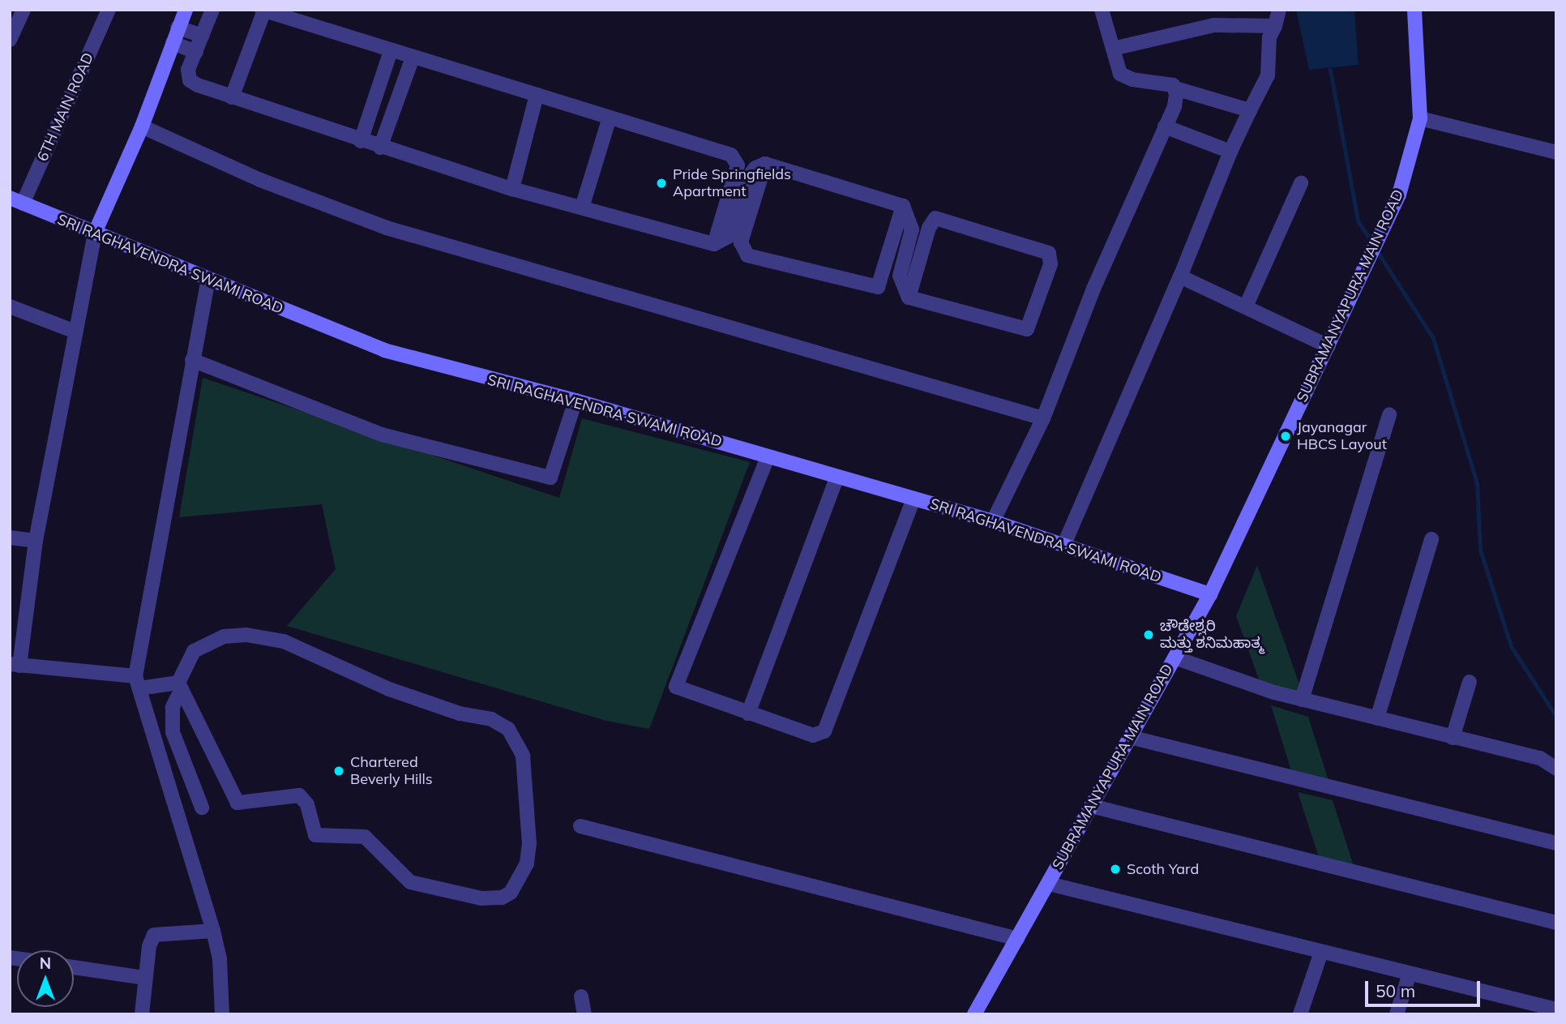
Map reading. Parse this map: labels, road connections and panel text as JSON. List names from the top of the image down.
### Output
{
  "streets": {
    "street": ["6TH MAIN ROAD", "SRI RAGHAVENDRA SWAMI ROAD", "SUBRAMANYAPURA MAIN ROAD"]
  },
  "crossings": [
    ["6TH MAIN ROAD", "SRI RAGHAVENDRA SWAMI ROAD"],
    ["SRI RAGHAVENDRA SWAMI ROAD", "SUBRAMANYAPURA MAIN ROAD"]
  ],
  "places": [
    "Pride Springfields Apartment",
    "Jayanagar HBCS Layout",
    "ಚೌಡೇಶ್ವರಿ ಮತ್ತು ಶನಿಮಹಾತ್ಮ",
    "Chartered Beverly Hills",
    "Scoth Yard"
  ],
  "scale_bar": "50 m",
  "north": "top"
}
